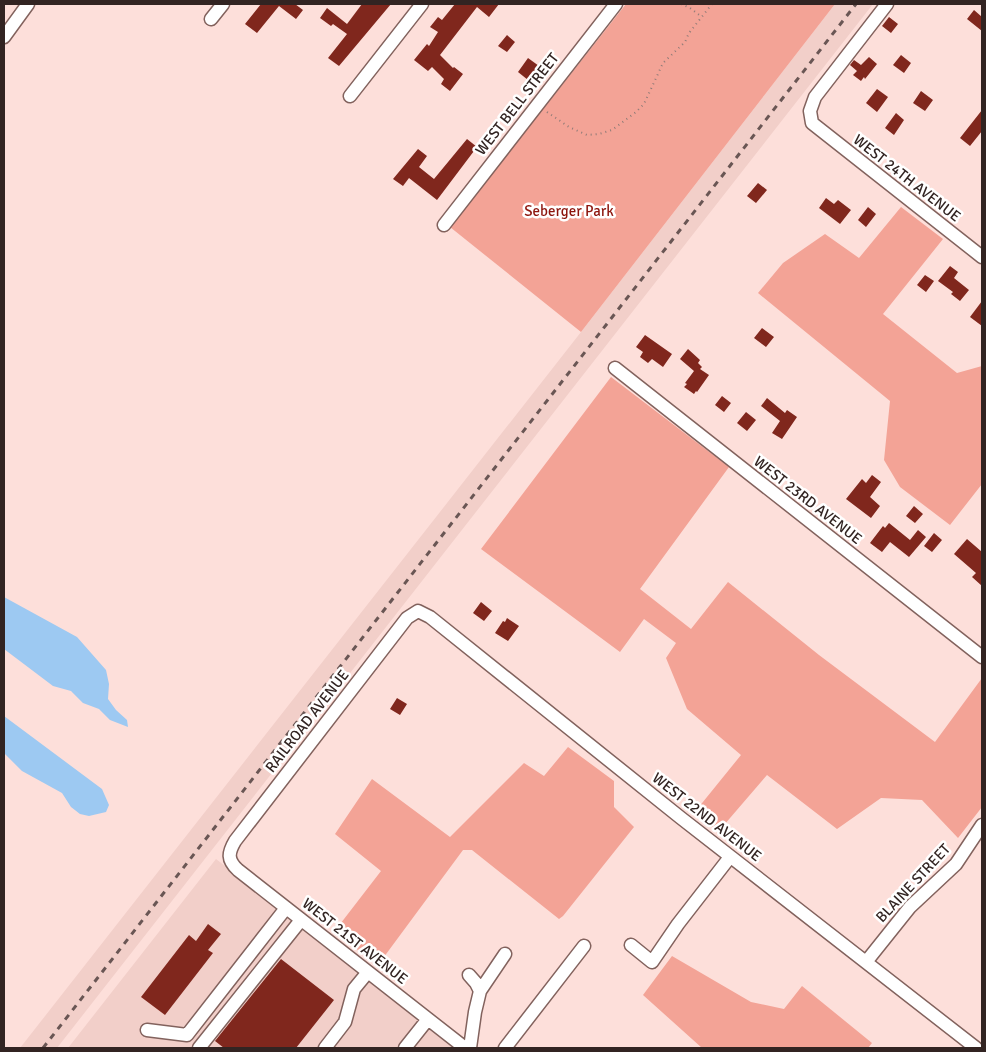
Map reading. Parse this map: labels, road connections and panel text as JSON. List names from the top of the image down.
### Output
{
  "streets": {
    "street": [
      "WEST BELL STREET",
      "WEST 24TH AVENUE",
      "WEST 23RD AVENUE",
      "RAILROAD AVENUE",
      "WEST 22ND AVENUE",
      "BLAINE STREET",
      "WEST 21ST AVENUE"
    ]
  },
  "crossings": [
    ["RAILROAD AVENUE", "WEST 22ND AVENUE"],
    ["RAILROAD AVENUE", "WEST 21ST AVENUE"],
    ["WEST 22ND AVENUE", "BLAINE STREET"]
  ],
  "parks": ["Seberger Park"]
}
